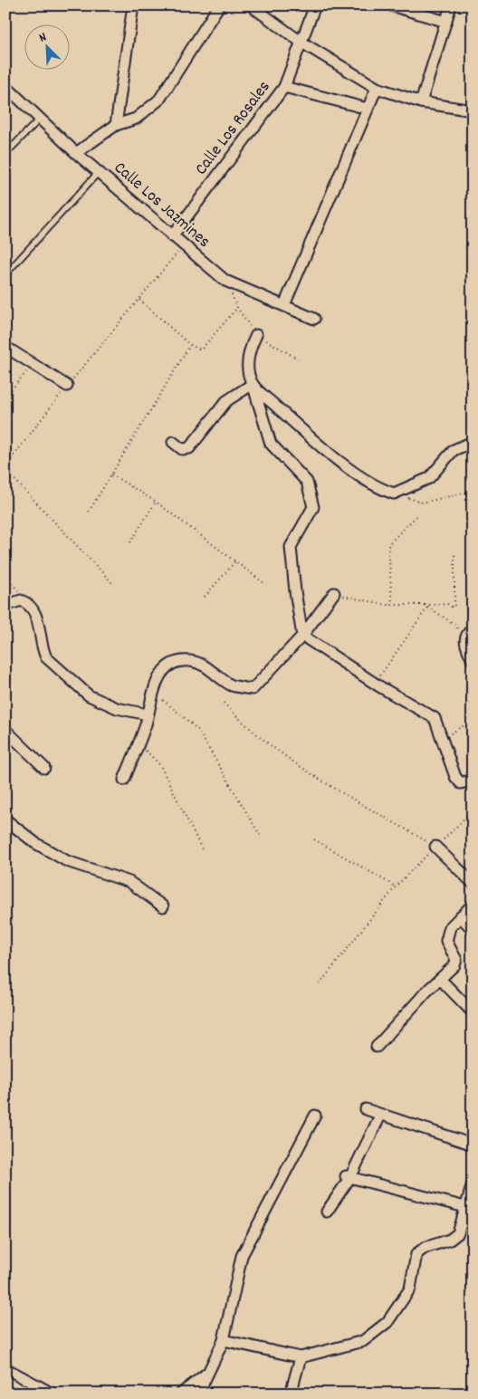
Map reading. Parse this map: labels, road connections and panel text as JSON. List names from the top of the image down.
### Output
{
  "streets": {
    "street": ["Calle Los Rosales", "Calle Los Jazmines"]
  },
  "crossings": [
    ["Calle Los Rosales", "Calle Los Jazmines"]
  ],
  "north": "top left"
}
